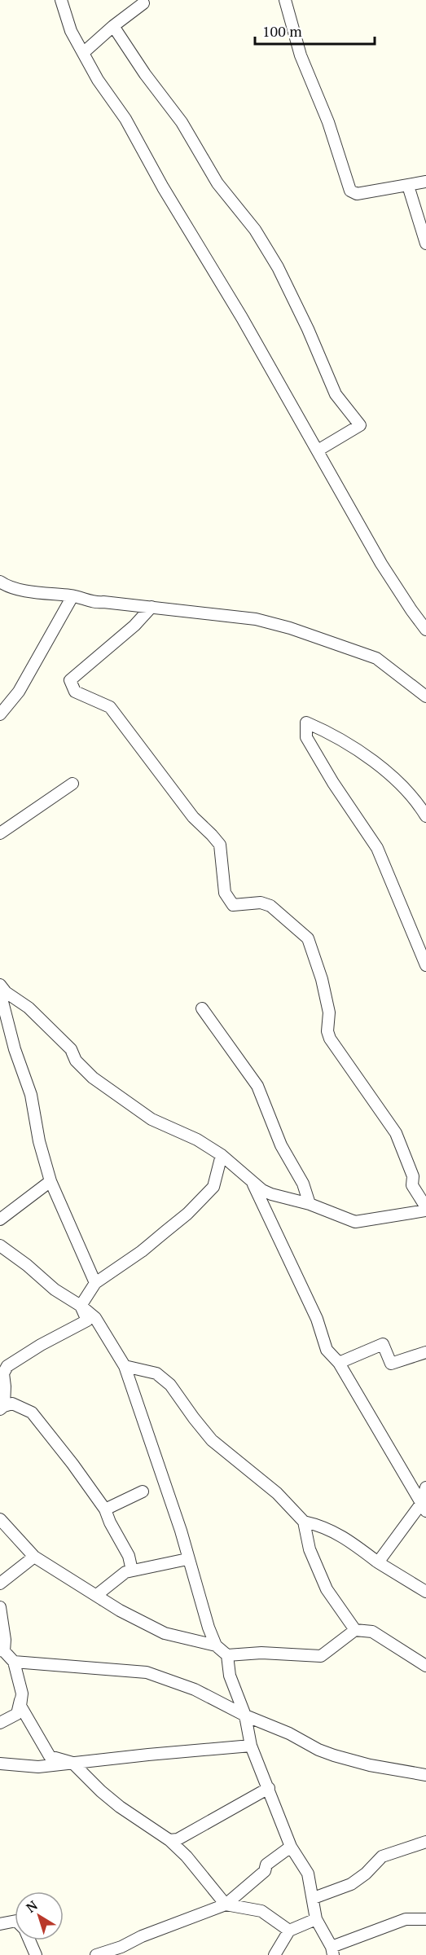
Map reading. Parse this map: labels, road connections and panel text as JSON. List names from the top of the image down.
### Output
{
  "scale_bar": "100 m",
  "north": "top left"
}
